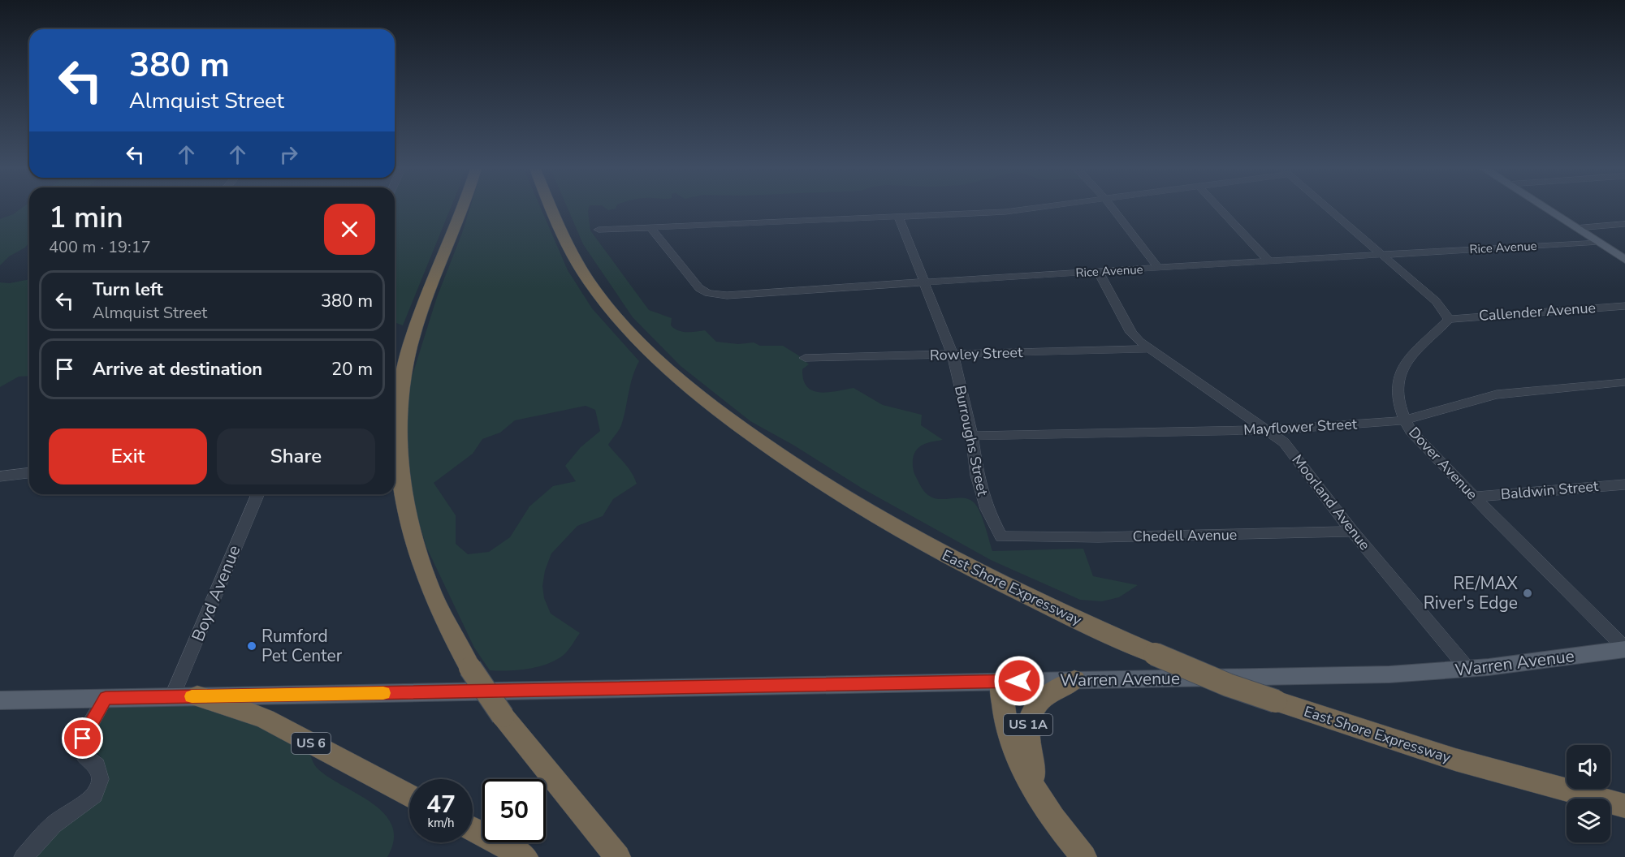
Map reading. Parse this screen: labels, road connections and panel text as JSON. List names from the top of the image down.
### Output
{
  "streets": {
    "highway": ["East Shore Expressway", "US 1A", "US 6"],
    "main road": ["Warren Avenue"],
    "street": [
      "Rice Avenue",
      "Callender Avenue",
      "Rowley Street",
      "Mayflower Street",
      "Burroughs Street",
      "Dover Avenue",
      "Baldwin Street",
      "Moorland Avenue",
      "Chedell Avenue",
      "Boyd Avenue"
    ]
  },
  "crossings": [
    ["Rice Avenue", "Burroughs Street"],
    ["Rice Avenue", "Moorland Avenue"],
    ["Callender Avenue", "Dover Avenue"],
    ["Rowley Street", "Burroughs Street"],
    ["Rowley Street", "Moorland Avenue"],
    ["Mayflower Street", "Burroughs Street"],
    ["Mayflower Street", "Dover Avenue"],
    ["Mayflower Street", "Moorland Avenue"],
    ["Burroughs Street", "Chedell Avenue"],
    ["Dover Avenue", "Baldwin Street"],
    ["Dover Avenue", "Warren Avenue"],
    ["Moorland Avenue", "Chedell Avenue"],
    ["Moorland Avenue", "Warren Avenue"],
    ["Boyd Avenue", "Warren Avenue"],
    ["Warren Avenue", "US 1A"],
    ["Warren Avenue", "US 6"]
  ],
  "places": ["RE/MAX River's Edge", "Rumford Pet Center"],
  "page": {
    "turn": ["380 m", "Almquist Street"],
    "heading": ["1 min", "400 m · 19:17"],
    "list": [
      {
        "name": "Turn left",
        "note": "Almquist Street",
        "value": "380 m"
      },
      {
        "name": "Arrive at destination",
        "value": "20 m"
      }
    ],
    "buttons": ["Exit", "Share"],
    "speed": "47 km/h",
    "limit": "50"
  }
}
